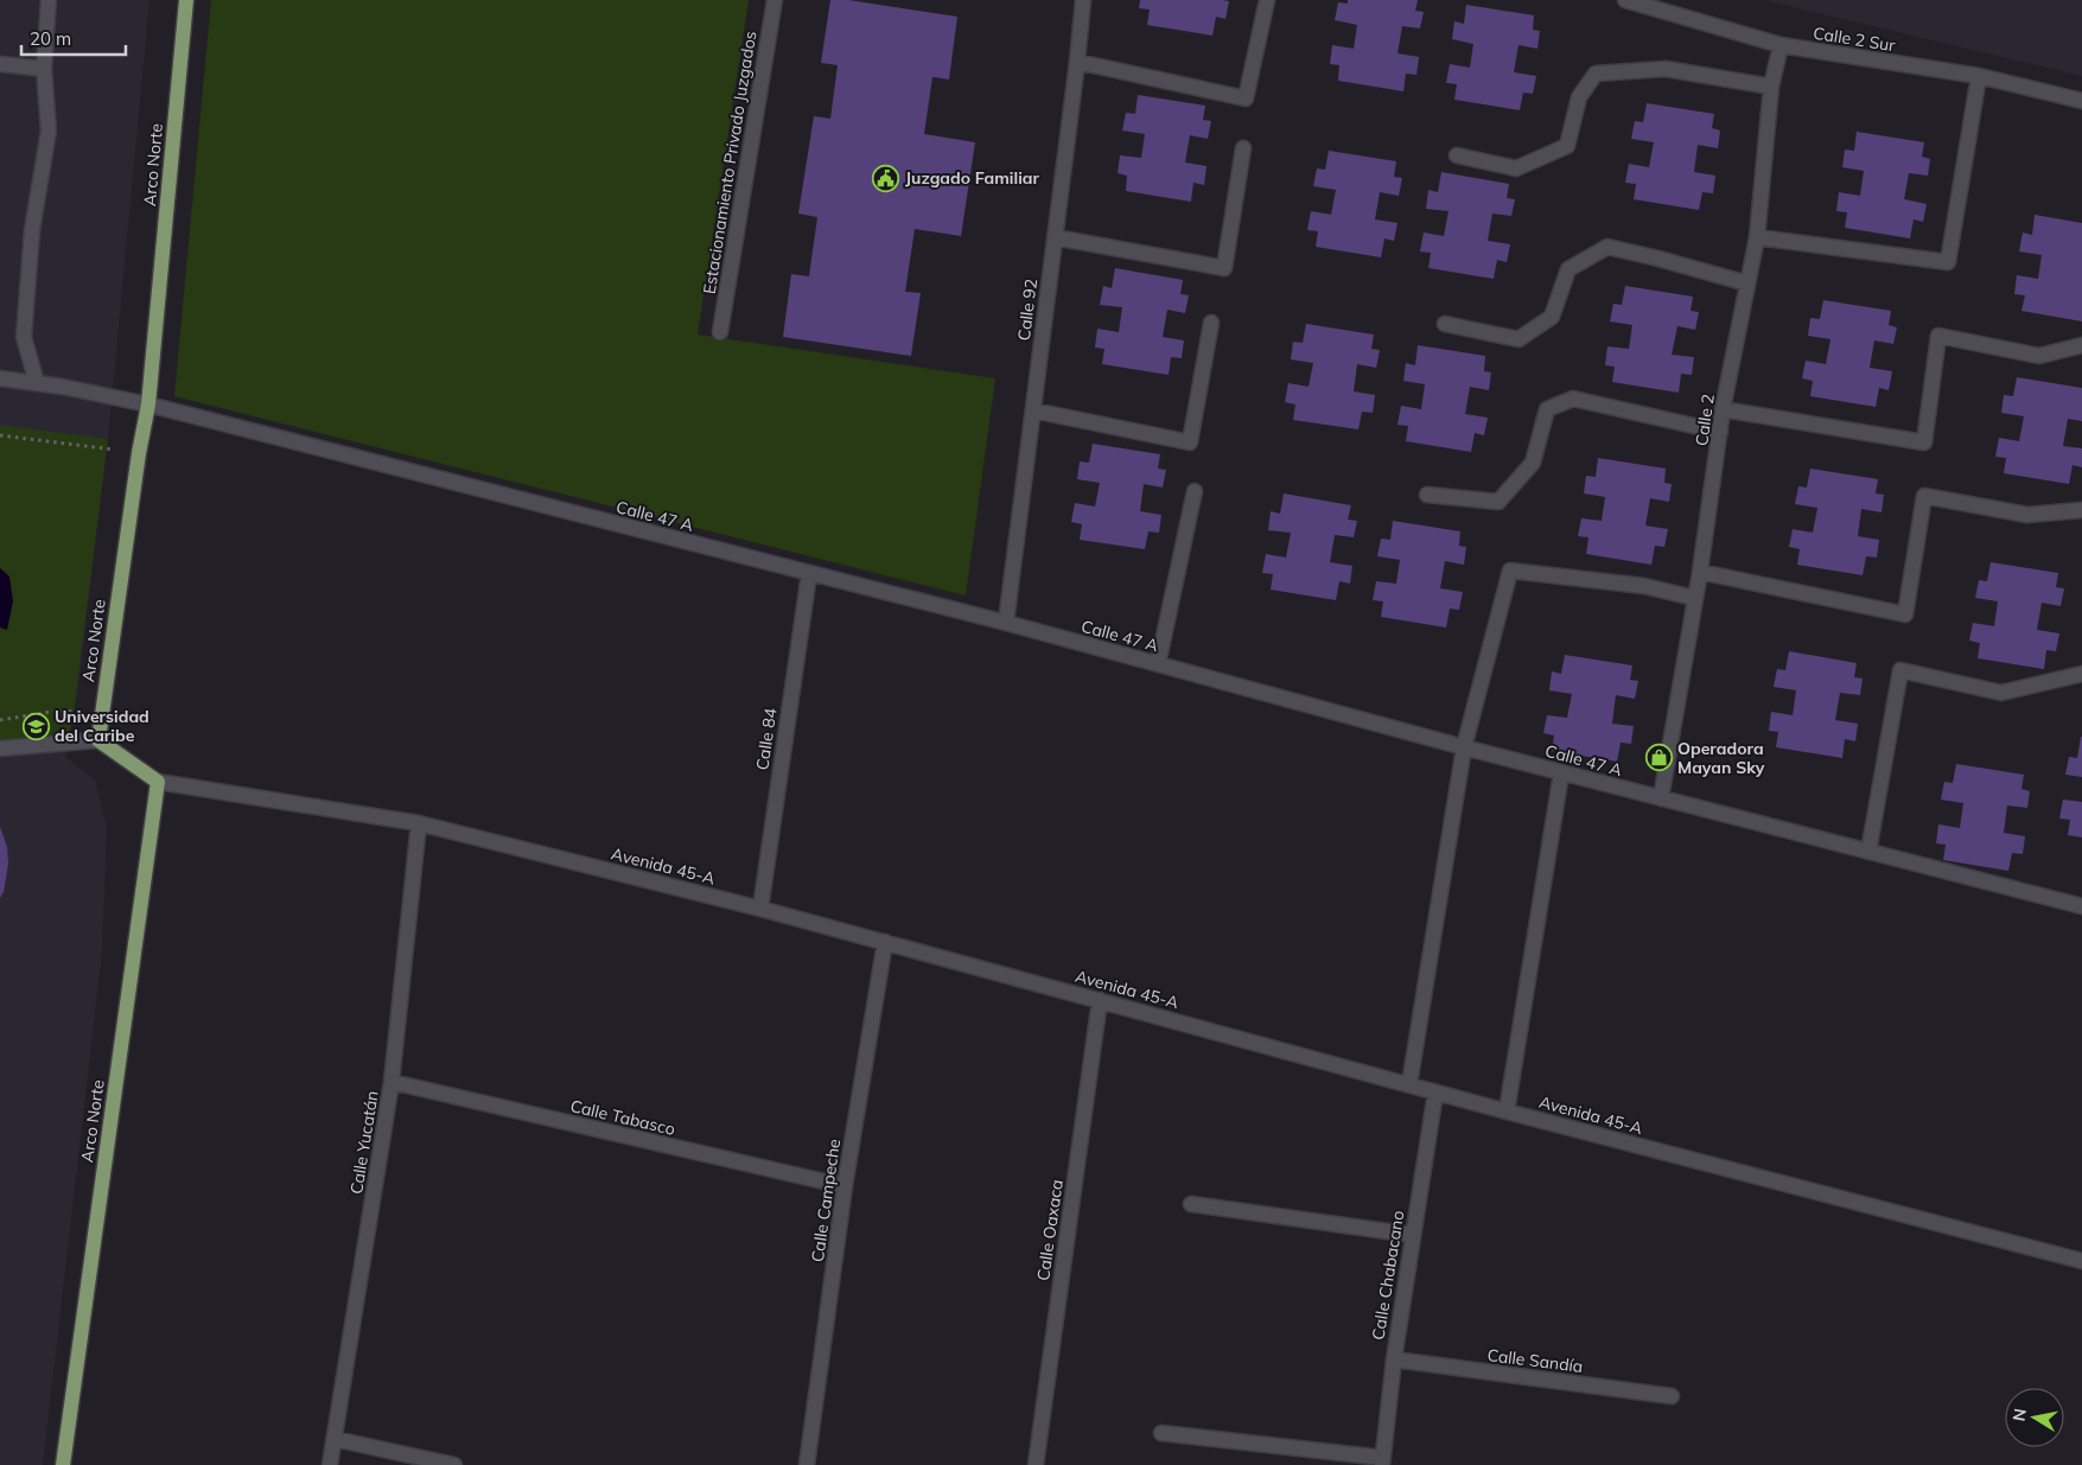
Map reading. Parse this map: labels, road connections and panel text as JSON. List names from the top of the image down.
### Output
{
  "streets": {
    "main road": ["Arco Norte"],
    "street": [
      "Calle 2 Sur",
      "Estacionamiento Privado Juzgados",
      "Calle 92",
      "Calle 2",
      "Calle 47 A",
      "Calle 84",
      "Avenida 45-A",
      "Calle Tabasco",
      "Calle Yucatán",
      "Calle Campeche",
      "Calle Oaxaca",
      "Calle Chabacano",
      "Calle Sandía"
    ]
  },
  "crossings": [
    ["Calle 2 Sur", "Calle 2"],
    ["Arco Norte", "Calle 47 A"],
    ["Arco Norte", "Avenida 45-A"],
    ["Calle 92", "Calle 47 A"],
    ["Calle 2", "Calle 47 A"],
    ["Calle 47 A", "Calle 84"],
    ["Calle 84", "Avenida 45-A"],
    ["Avenida 45-A", "Calle Yucatán"],
    ["Avenida 45-A", "Calle Campeche"],
    ["Avenida 45-A", "Calle Oaxaca"],
    ["Avenida 45-A", "Calle Chabacano"],
    ["Calle Tabasco", "Calle Yucatán"],
    ["Calle Tabasco", "Calle Campeche"],
    ["Calle Chabacano", "Calle Sandía"]
  ],
  "places": {
    "public building": ["Juzgado Familiar"],
    "school or university": ["Universidad del Caribe"],
    "shop": ["Operadora Mayan Sky"]
  },
  "scale_bar": "20 m",
  "north": "left"
}
